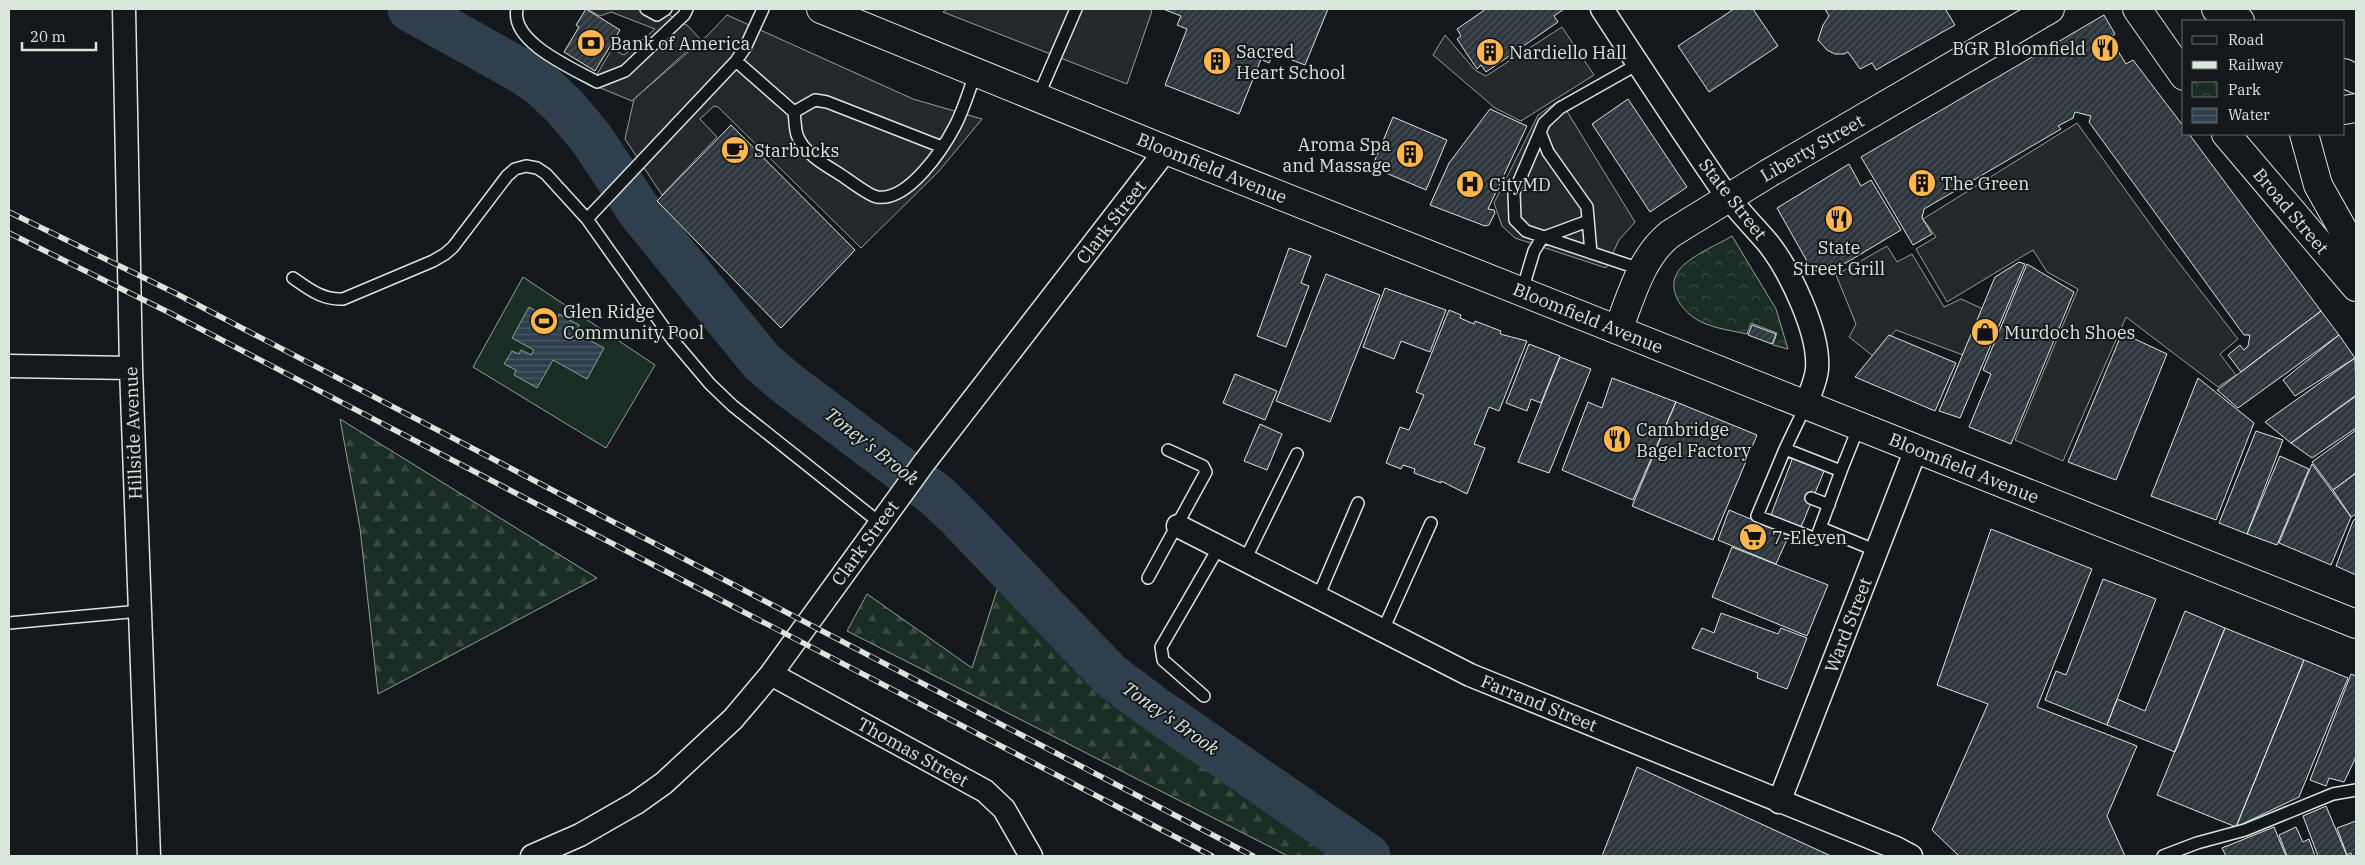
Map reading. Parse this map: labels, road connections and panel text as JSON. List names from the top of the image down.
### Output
{
  "streets": {
    "main road": ["Liberty Street", "Bloomfield Avenue", "Broad Street"],
    "street": [
      "State Street",
      "Clark Street",
      "Hillside Avenue",
      "Ward Street",
      "Farrand Street",
      "Thomas Street"
    ]
  },
  "crossings": [
    ["Liberty Street", "Bloomfield Avenue"],
    ["Liberty Street", "State Street"],
    ["Bloomfield Avenue", "State Street"],
    ["Bloomfield Avenue", "Clark Street"],
    ["Bloomfield Avenue", "Ward Street"],
    ["Clark Street", "Thomas Street"],
    ["Ward Street", "Farrand Street"]
  ],
  "water": ["Toney's Brook"],
  "places": {
    "bank": ["Bank of America"],
    "restaurant": ["BGR Bloomfield", "State Street Grill", "Cambridge Bagel Factory"],
    "building": [
      "Nardiello Hall",
      "Sacred Heart School",
      "Aroma Spa and Massage",
      "The Green"
    ],
    "cafe": ["Starbucks"],
    "hospital": ["CityMD"],
    "sports": ["Glen Ridge Community Pool"],
    "shop": ["Murdoch Shoes"],
    "supermarket": ["7-Eleven"]
  },
  "legend": [
    "Road",
    "Railway",
    "Park",
    "Water"
  ],
  "scale_bar": "20 m"
}
